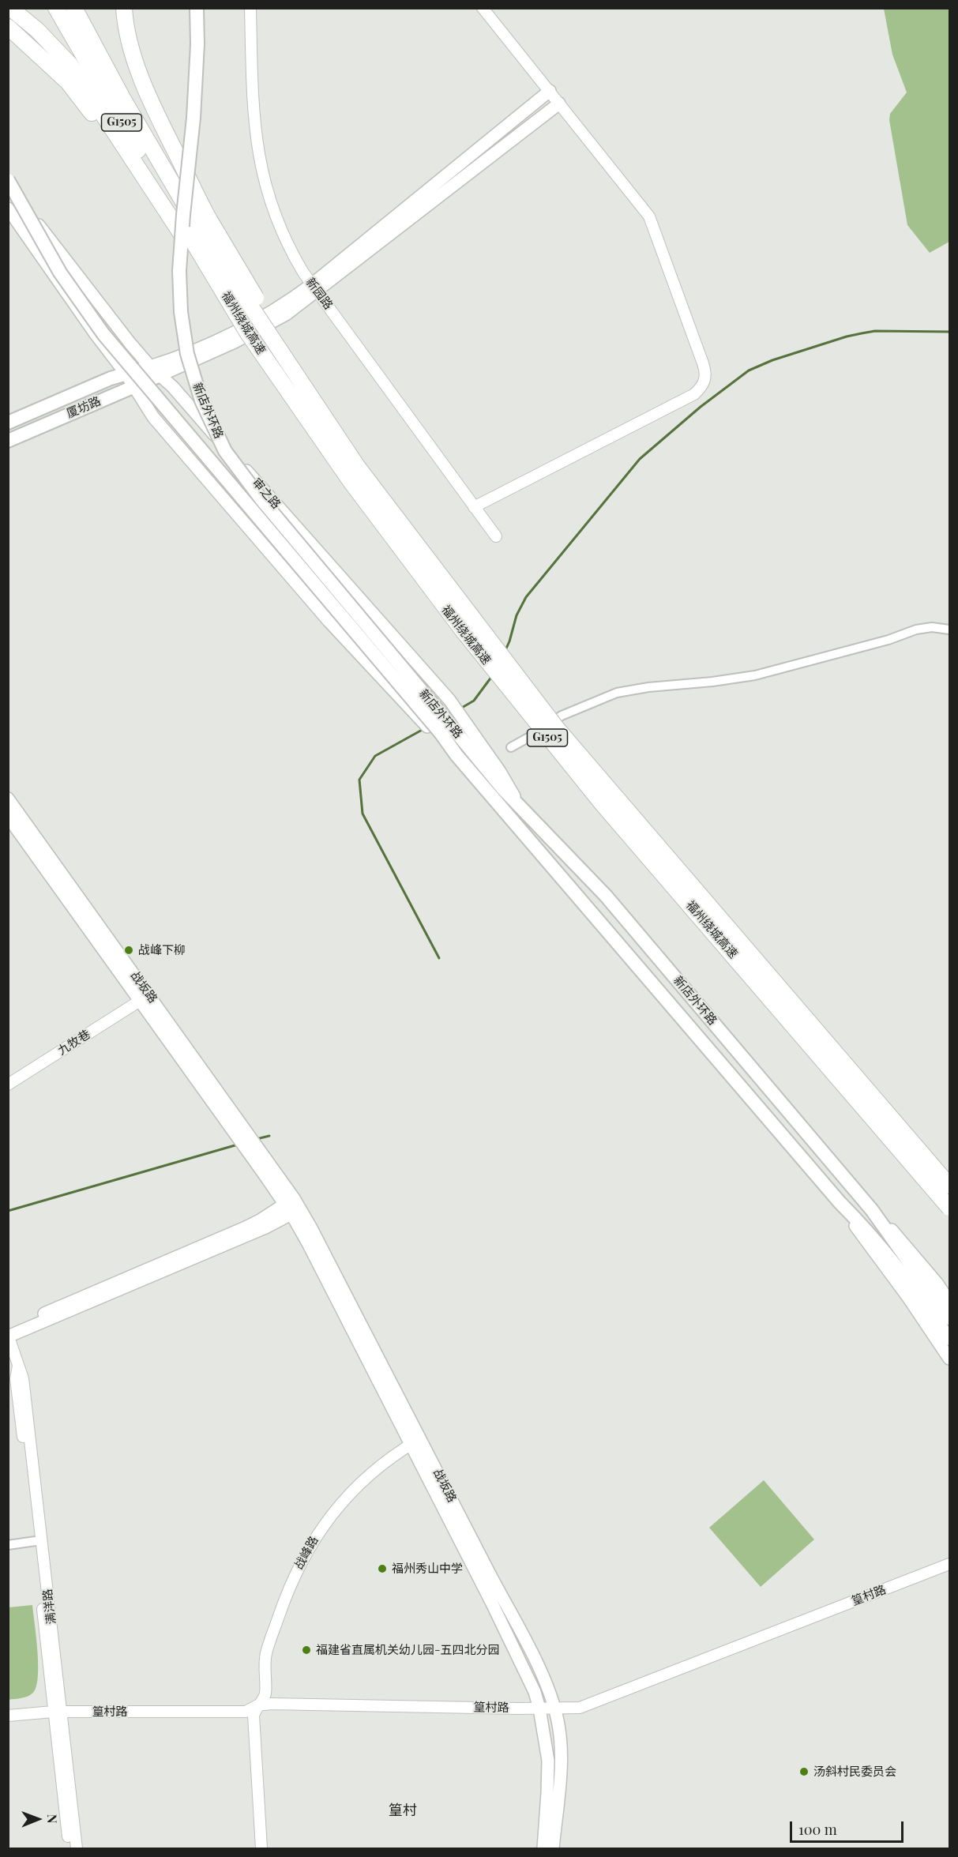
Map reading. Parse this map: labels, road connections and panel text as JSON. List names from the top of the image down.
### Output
{
  "streets": {
    "highway": ["G1505", "福州绕城高速"],
    "main road": [
      "厦坊路",
      "新店外环路",
      "审之路",
      "战坂路"
    ],
    "street": [
      "新园路",
      "九牧巷",
      "战峰路",
      "篁村路",
      "满洋路"
    ]
  },
  "crossings": [
    ["厦坊路", "审之路"],
    ["新店外环路", "审之路"],
    ["战坂路", "九牧巷"],
    ["战坂路", "战峰路"],
    ["战坂路", "篁村路"],
    ["战峰路", "篁村路"],
    ["篁村路", "满洋路"]
  ],
  "districts": ["篁村"],
  "places": [
    "战峰下柳",
    "福州秀山中学",
    "福建省直属机关幼儿园-五四北分园",
    "汤斜村民委员会"
  ],
  "scale_bar": "100 m",
  "north": "right"
}
